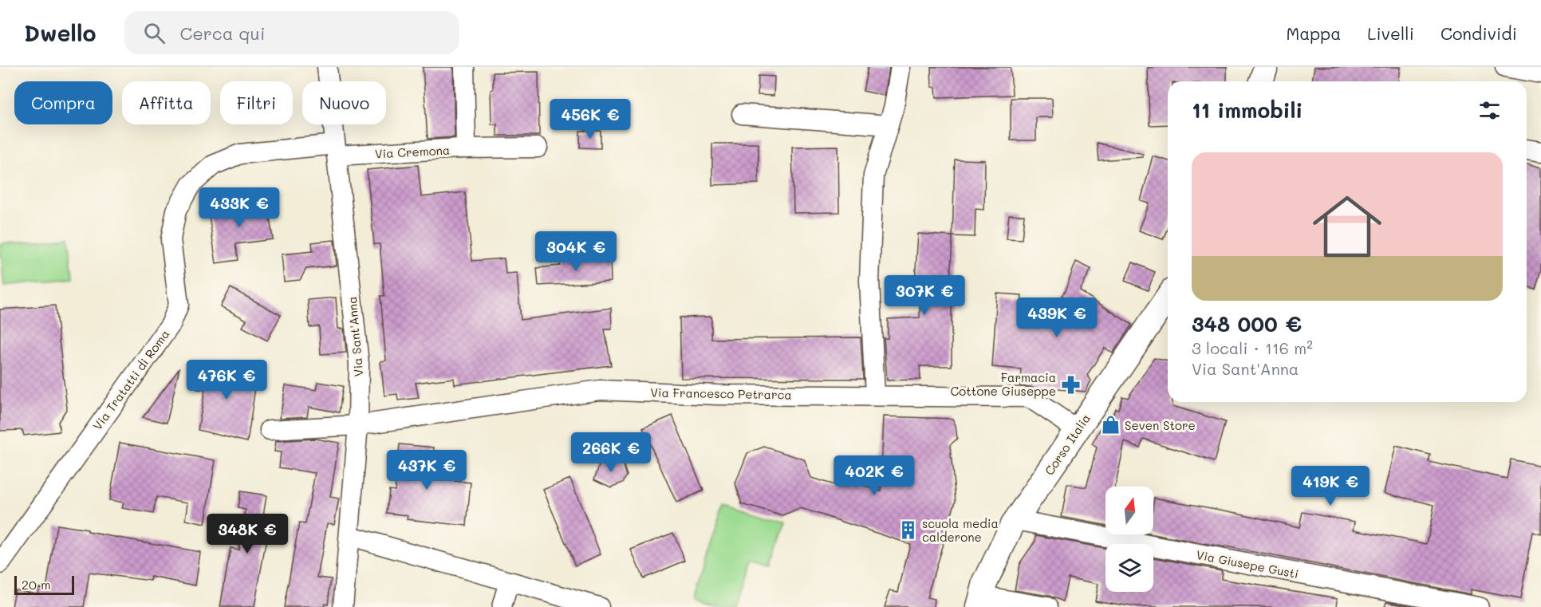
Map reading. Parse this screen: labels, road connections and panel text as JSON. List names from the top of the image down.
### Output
{
  "streets": {
    "street": [
      "Via Cremona",
      "Via Sant'Anna",
      "Via Tratatti di Roma",
      "Via Francesco Petrarca",
      "Corso Italia",
      "Via Giusepe Gusti"
    ]
  },
  "crossings": [
    ["Via Cremona", "Via Sant'Anna"],
    ["Via Cremona", "Via Tratatti di Roma"],
    ["Via Sant'Anna", "Via Tratatti di Roma"],
    ["Via Sant'Anna", "Via Francesco Petrarca"],
    ["Via Francesco Petrarca", "Corso Italia"],
    ["Corso Italia", "Via Giusepe Gusti"]
  ],
  "places": {
    "pharmacy": ["Farmacia Cottone Giuseppe"],
    "shop": ["Seven Store"],
    "building": ["scuola media calderone"]
  },
  "scale_bar": "20 m",
  "north": "top",
  "page": {
    "header": "Dwello",
    "search": "Cerca qui",
    "nav": ["Mappa", "Livelli", "Condividi"],
    "chip": [
      "Compra",
      "Affitta",
      "Filtri",
      "Nuovo"
    ],
    "heading": "11 immobili",
    "price": [
      "456K €",
      "433K €",
      "304K €",
      "307K €",
      "439K €",
      "476K €",
      "266K €",
      "437K €",
      "402K €",
      "419K €",
      "348K €"
    ],
    "list": [
      {
        "name": "348 000 €",
        "note": "3 locali · 116 m² · Via Sant'Anna"
      }
    ],
    "scale": "20 m"
  }
}
